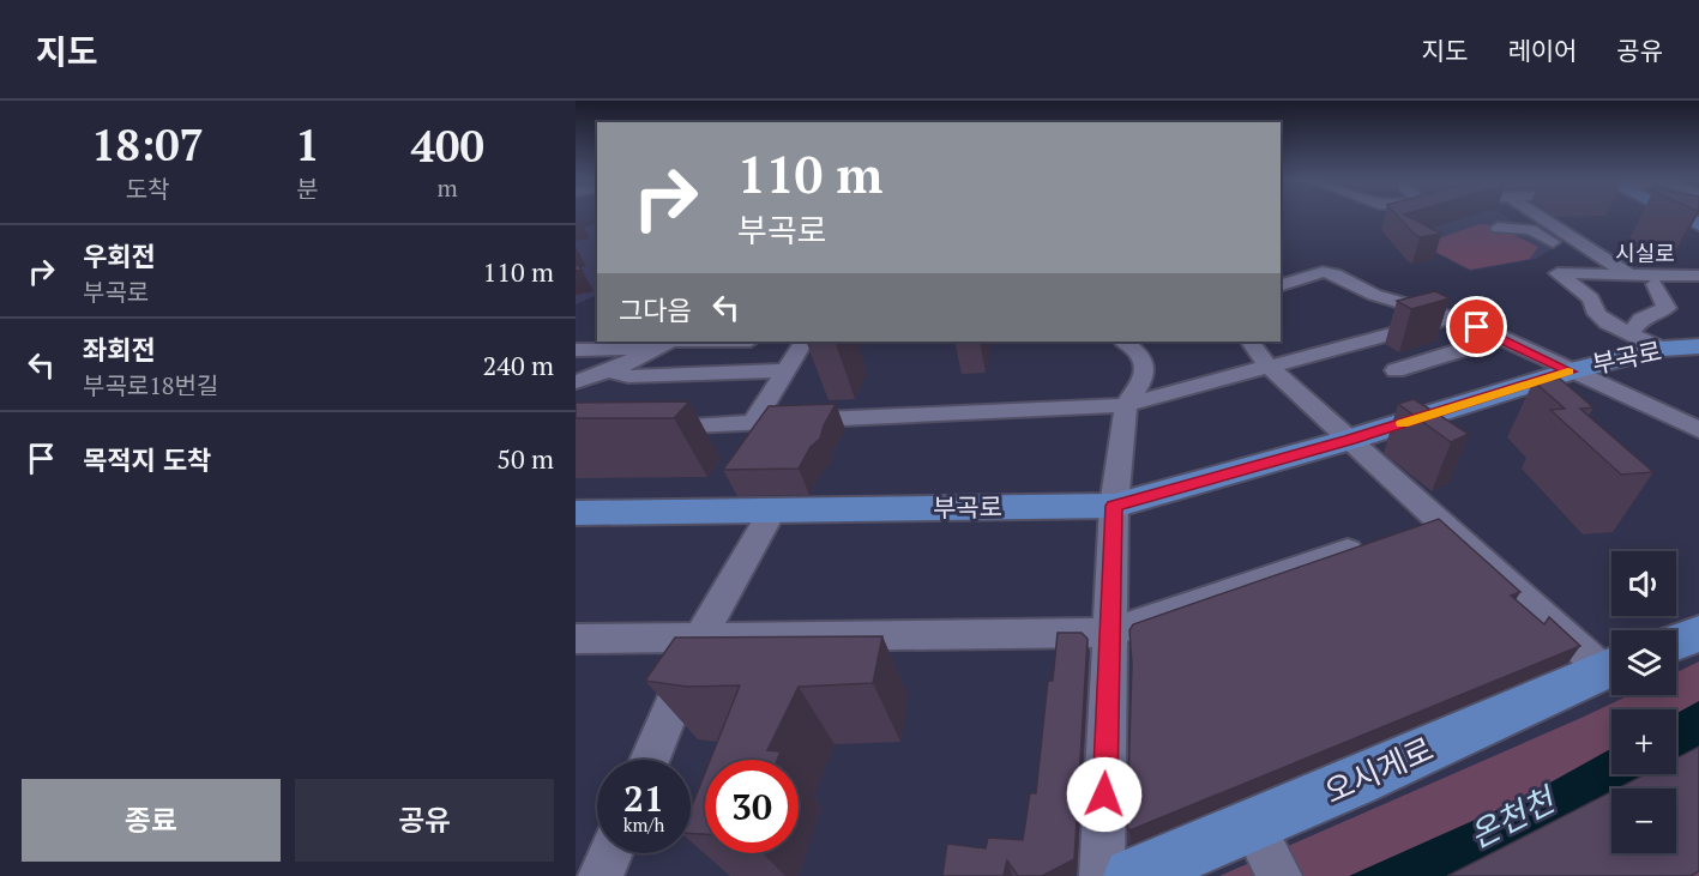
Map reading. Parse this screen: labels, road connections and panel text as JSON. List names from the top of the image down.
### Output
{
  "streets": {
    "main road": ["시실로", "부곡로", "오시게로"]
  },
  "water": ["온천천"],
  "page": {
    "header": "지도",
    "nav": ["지도", "레이어", "공유"],
    "eta": [
      "18:07",
      "도착",
      "1",
      "분",
      "400",
      "m"
    ],
    "turn": ["110 m", "부곡로"],
    "list": [
      {
        "name": "우회전",
        "note": "부곡로",
        "value": "110 m"
      },
      {
        "name": "좌회전",
        "note": "부곡로18번길",
        "value": "240 m"
      },
      {
        "name": "목적지 도착",
        "value": "50 m"
      }
    ],
    "then": "그다음",
    "map_buttons": ["+", "−"],
    "speed": "21 km/h",
    "limit": "30",
    "buttons": ["종료", "공유"]
  }
}
